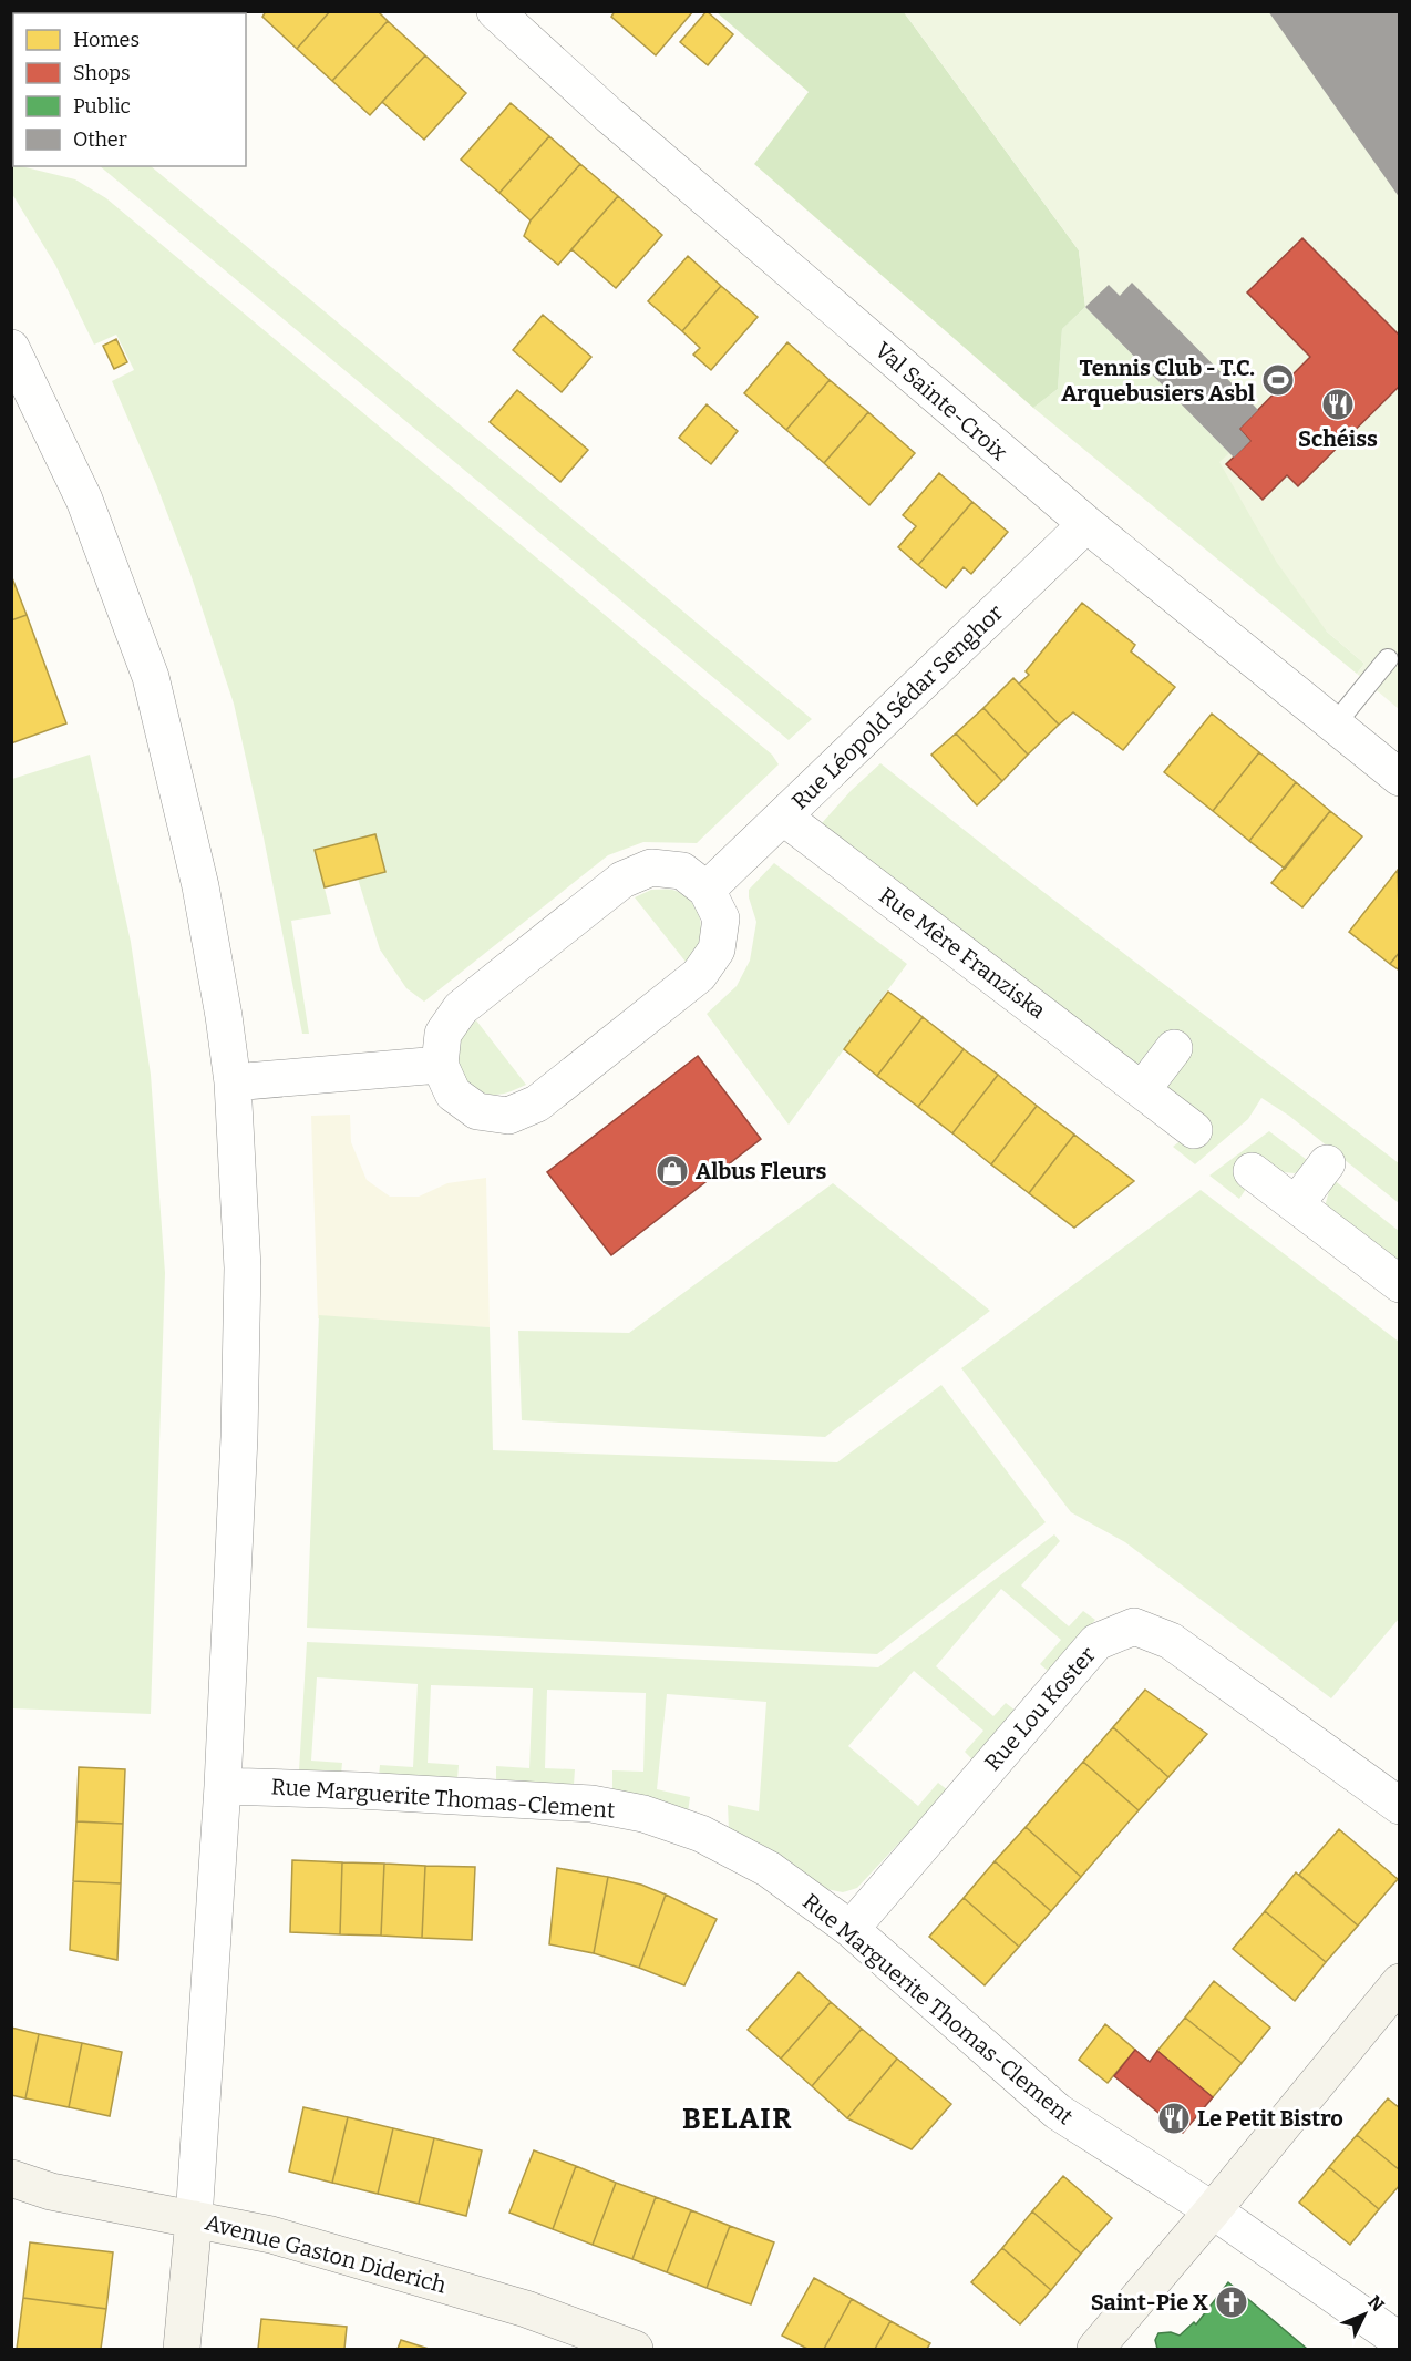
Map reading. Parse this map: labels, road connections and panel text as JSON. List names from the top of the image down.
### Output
{
  "streets": {
    "street": [
      "Val Sainte-Croix",
      "Rue Léopold Sédar Senghor",
      "Rue Mère Franziska",
      "Rue Lou Koster",
      "Rue Marguerite Thomas-Clement",
      "Avenue Gaston Diderich"
    ]
  },
  "crossings": [
    ["Val Sainte-Croix", "Rue Léopold Sédar Senghor"],
    ["Rue Léopold Sédar Senghor", "Rue Mère Franziska"],
    ["Rue Lou Koster", "Rue Marguerite Thomas-Clement"]
  ],
  "districts": ["BELAIR"],
  "places": {
    "sports": ["Tennis Club - T.C. Arquebusiers Asbl"],
    "restaurant": ["Schéiss", "Le Petit Bistro"],
    "shop": ["Albus Fleurs"],
    "church": ["Saint-Pie X"]
  },
  "legend": [
    "Homes",
    "Shops",
    "Public",
    "Other"
  ],
  "north": "top right"
}
